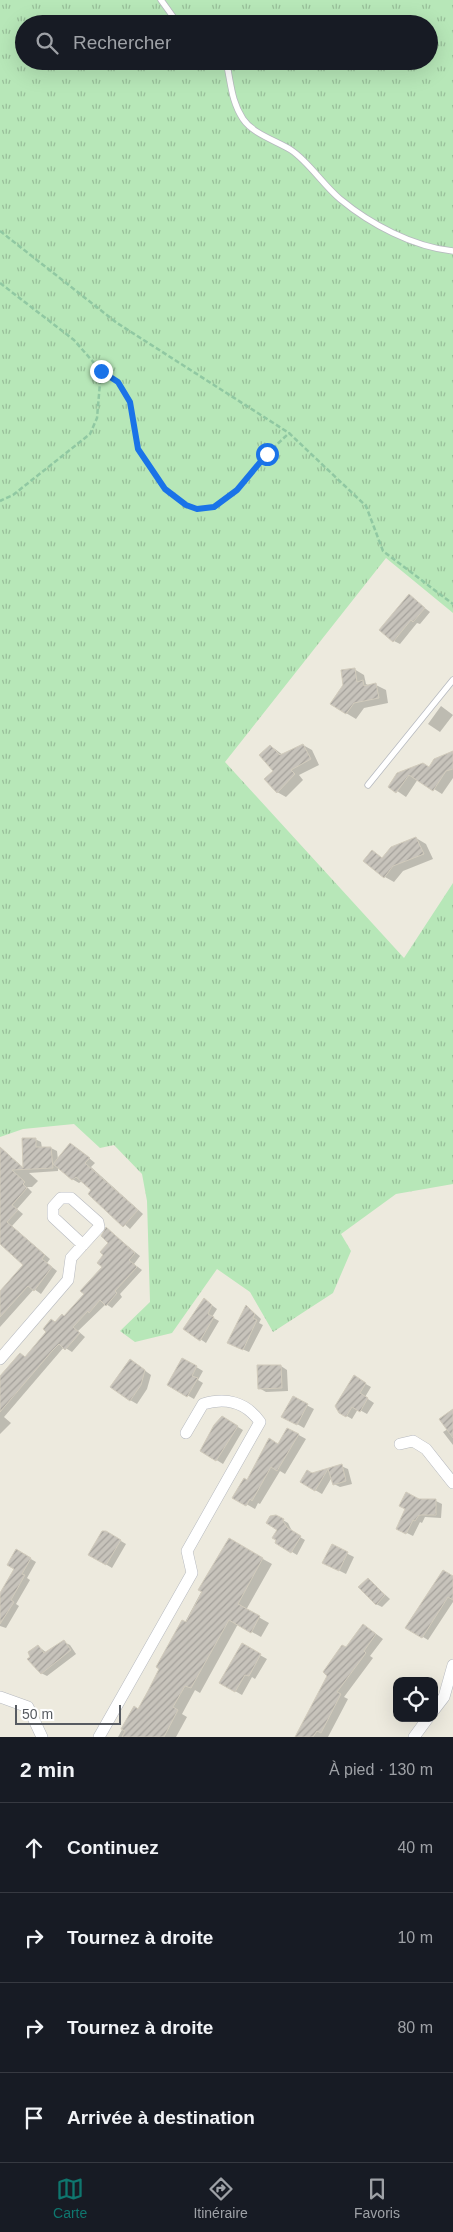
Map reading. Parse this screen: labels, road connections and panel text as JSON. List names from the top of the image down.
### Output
{
  "scale_bar": "50 m",
  "page": {
    "search": "Rechercher",
    "scale": "50 m",
    "heading": ["2 min", "À pied · 130 m"],
    "list": [
      ["Continuez", "40 m"],
      ["Tournez à droite", "10 m"],
      ["Tournez à droite", "80 m"],
      "Arrivée à destination"
    ],
    "nav": ["Carte", "Itinéraire", "Favoris"]
  }
}
